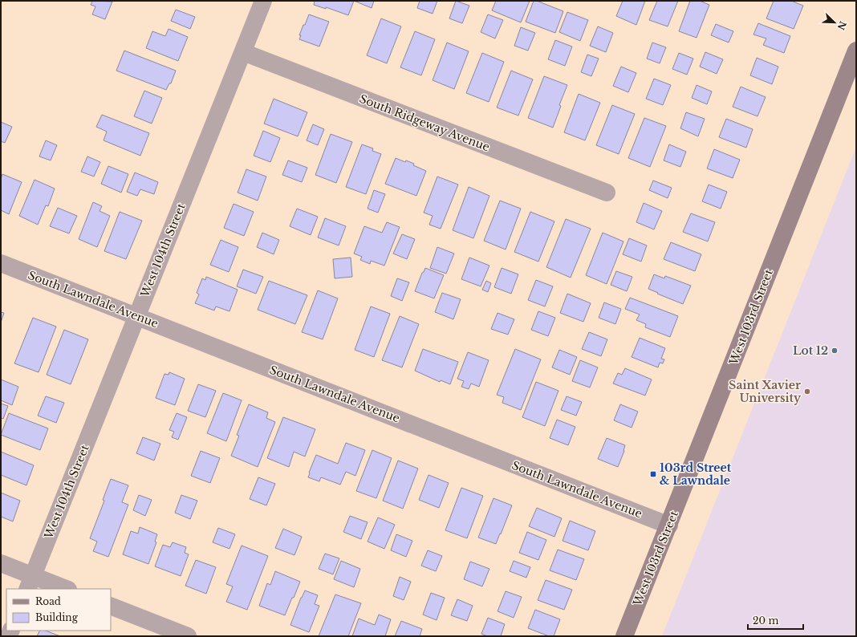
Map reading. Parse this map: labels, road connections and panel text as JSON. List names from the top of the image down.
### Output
{
  "streets": {
    "main road": ["West 103rd Street"],
    "street": ["South Ridgeway Avenue", "West 104th Street", "South Lawndale Avenue"]
  },
  "crossings": [
    ["South Ridgeway Avenue", "West 104th Street"],
    ["West 104th Street", "South Lawndale Avenue"],
    ["South Lawndale Avenue", "West 103rd Street"]
  ],
  "places": {
    "other": ["Lot 12", "Saint Xavier University"],
    "transit": ["103rd Street & Lawndale"]
  },
  "legend": ["Road", "Building"],
  "scale_bar": "20 m",
  "north": "bottom right"
}
